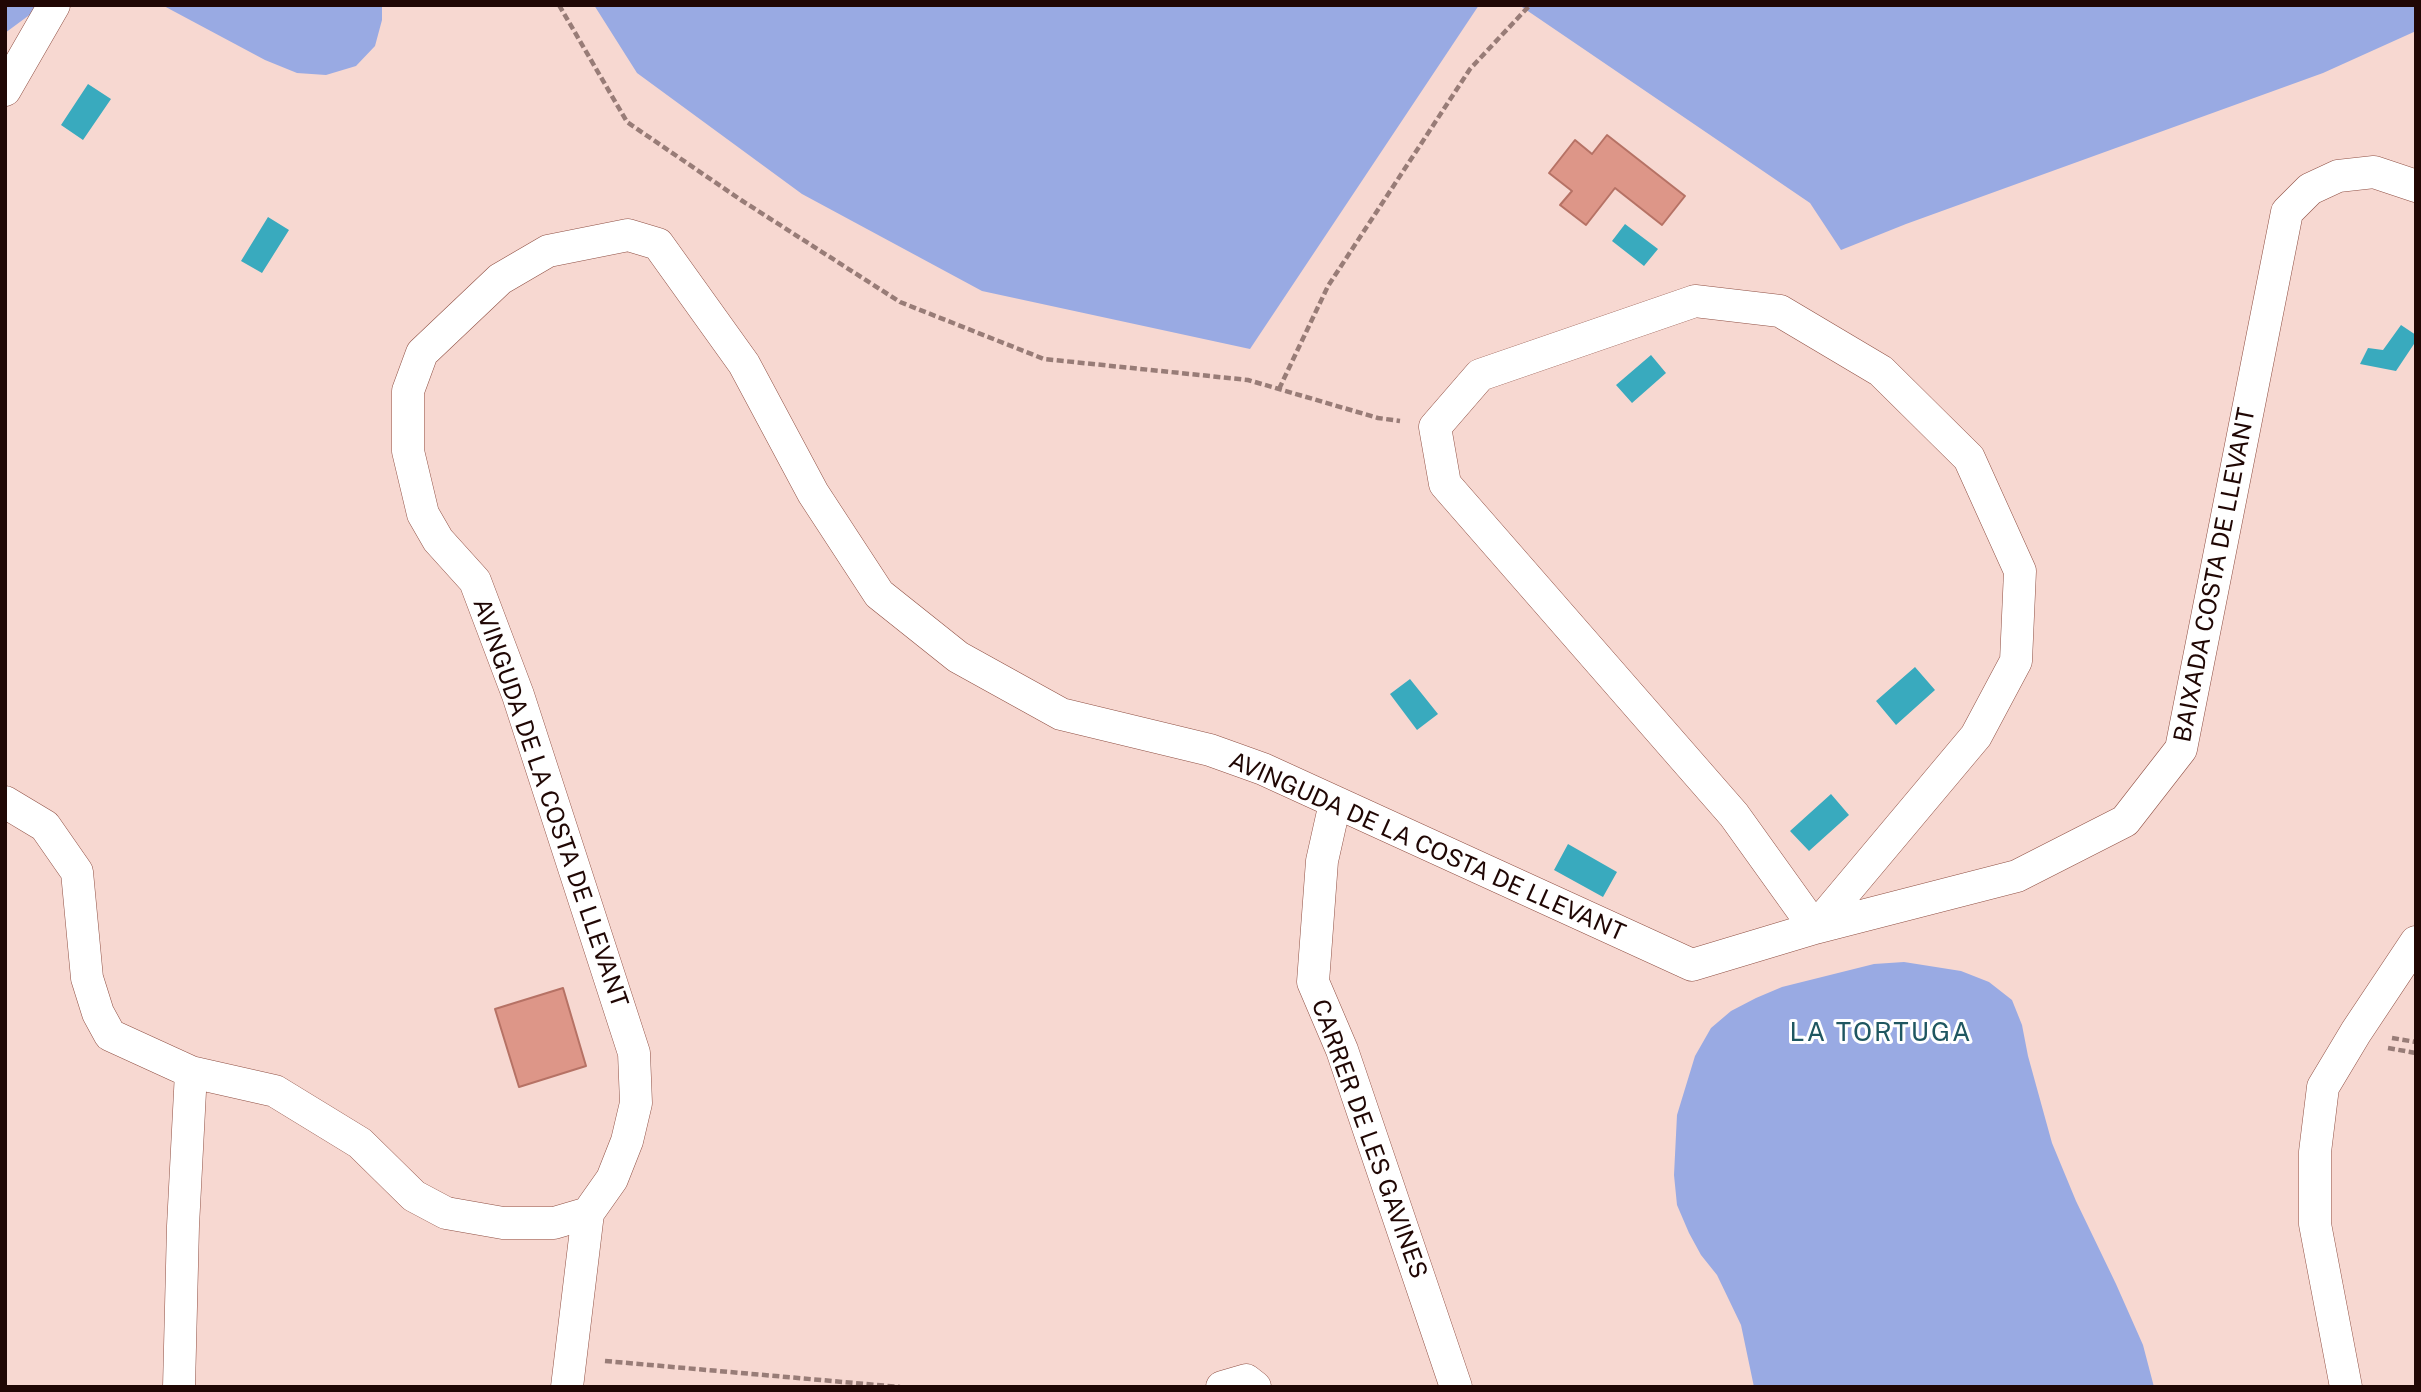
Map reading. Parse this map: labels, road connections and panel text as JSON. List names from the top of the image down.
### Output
{
  "streets": {
    "street": ["BAIXADA COSTA DE LLEVANT", "AVINGUDA DE LA COSTA DE LLEVANT", "CARRER DE LES GAVINES"]
  },
  "crossings": [
    ["BAIXADA COSTA DE LLEVANT", "AVINGUDA DE LA COSTA DE LLEVANT"],
    ["AVINGUDA DE LA COSTA DE LLEVANT", "CARRER DE LES GAVINES"]
  ],
  "districts": ["LA TORTUGA"]
}
